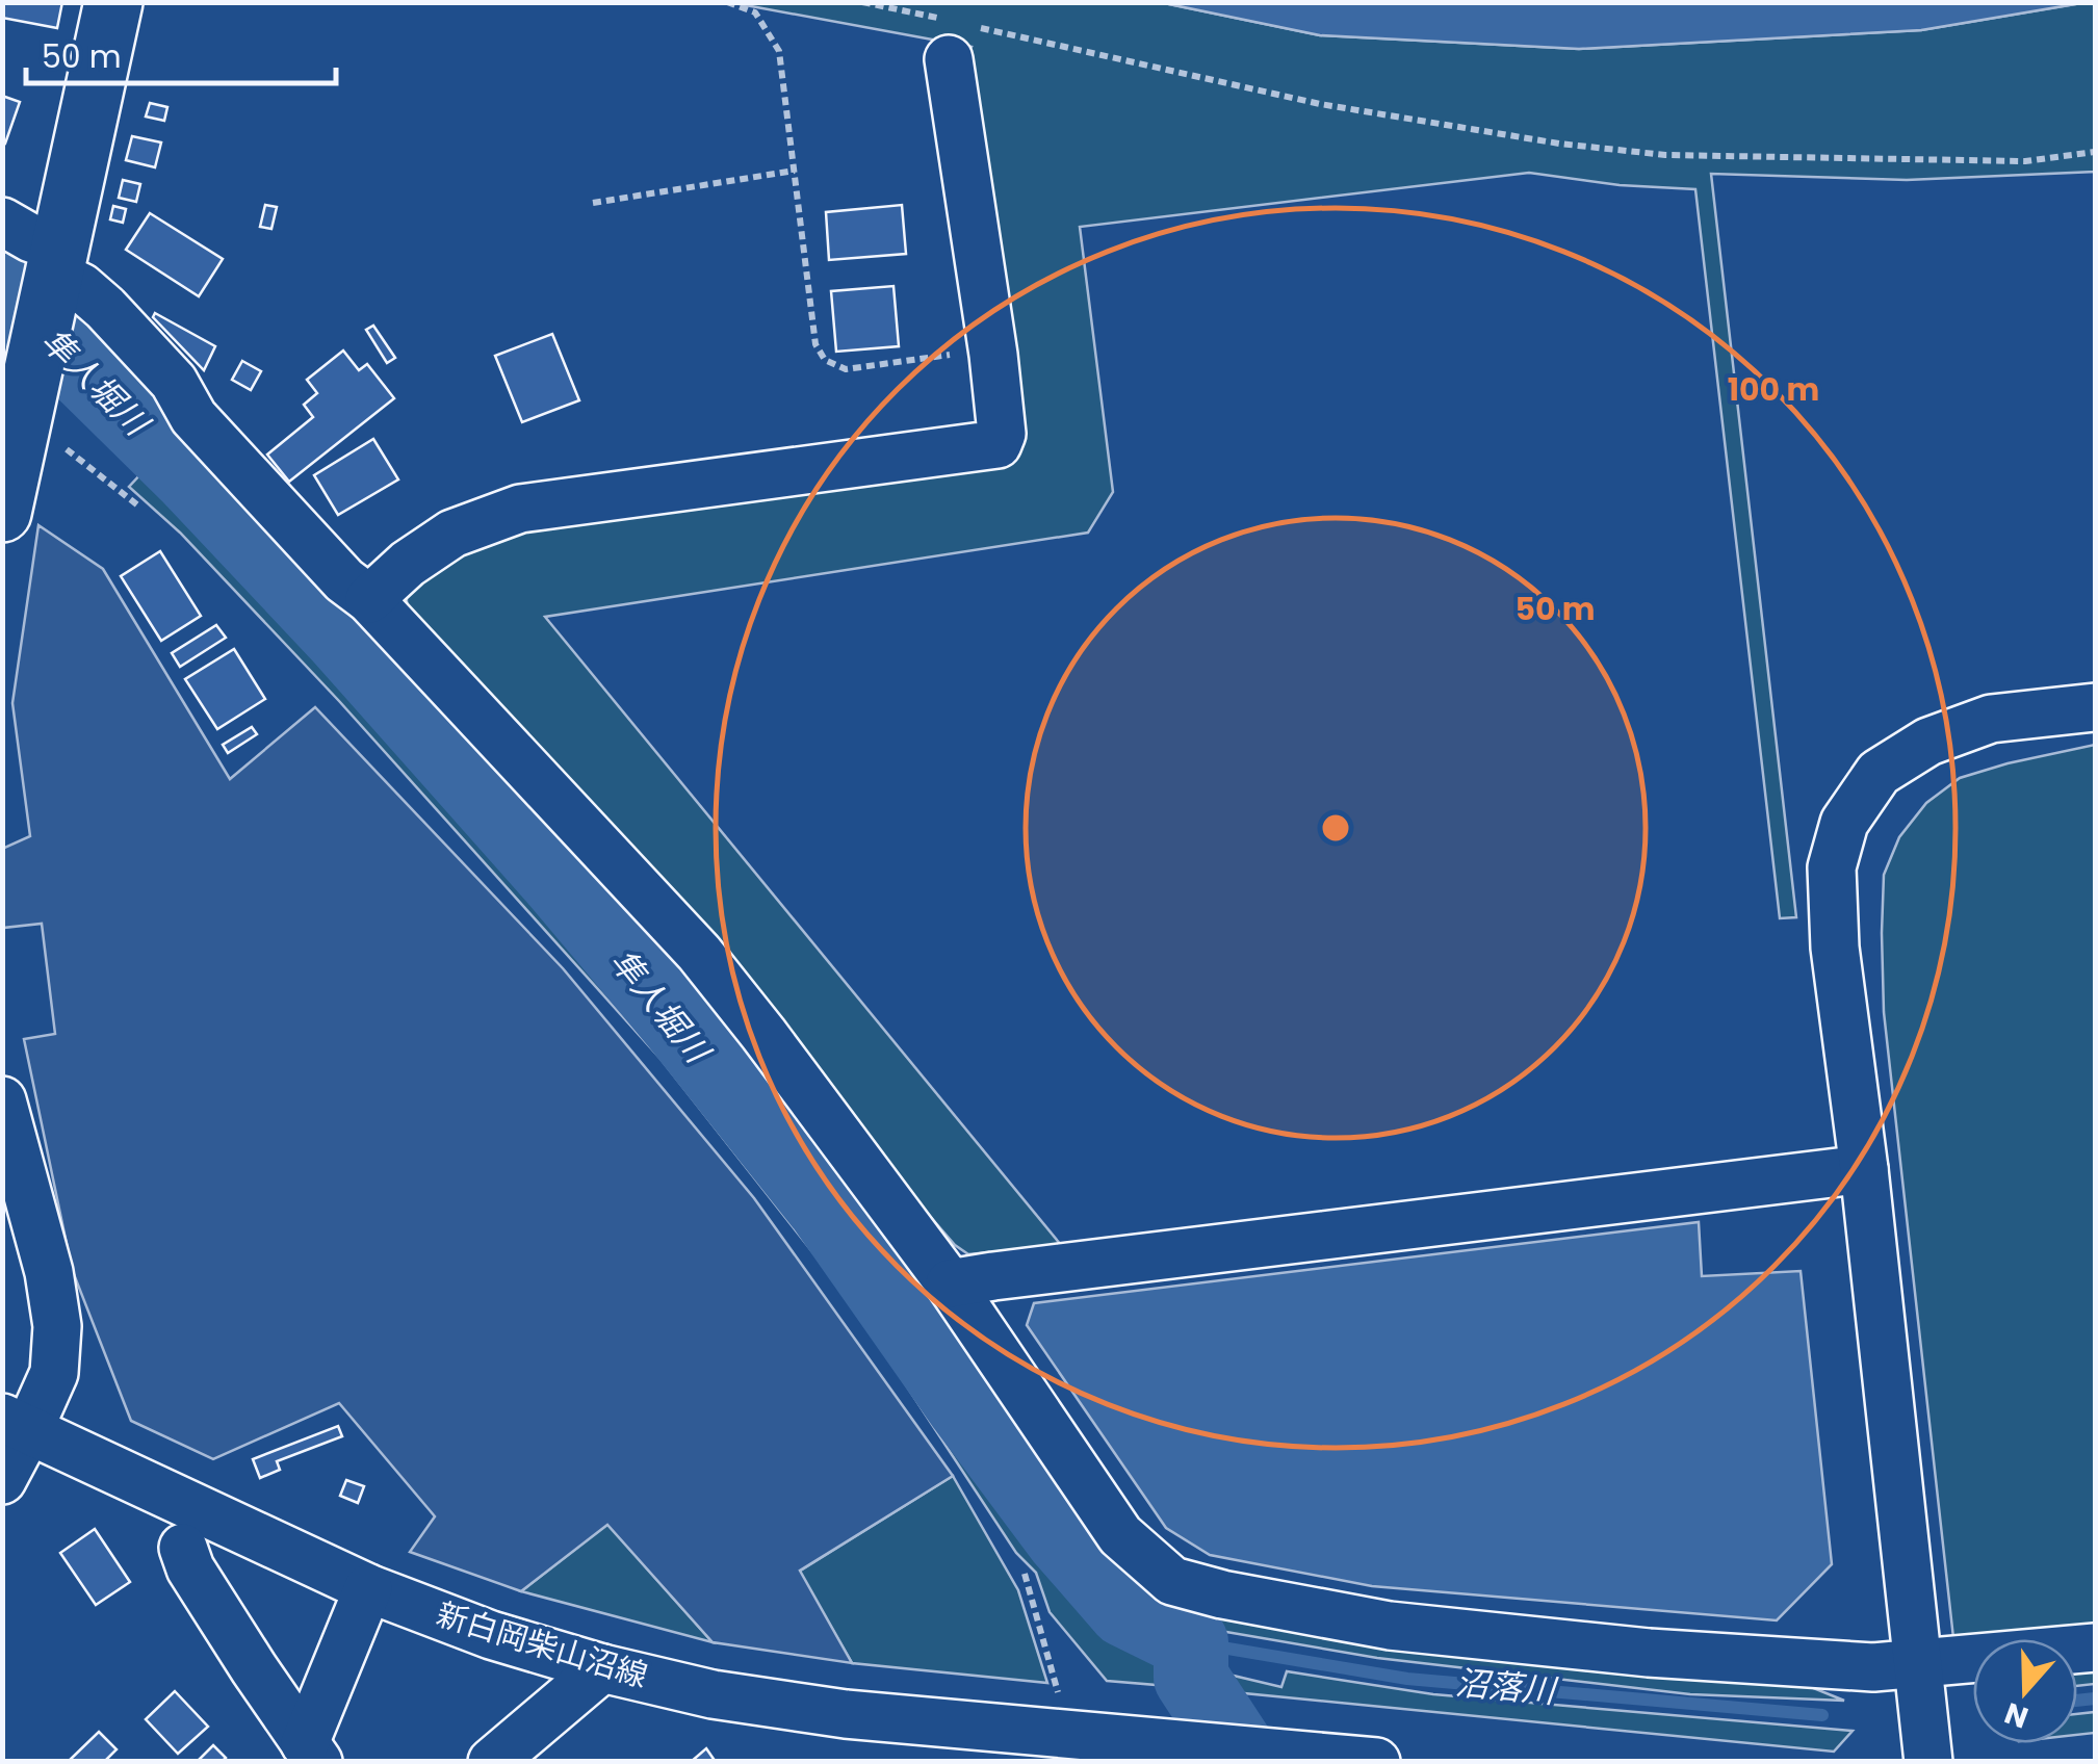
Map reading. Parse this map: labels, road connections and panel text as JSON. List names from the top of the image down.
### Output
{
  "streets": {
    "street": ["新白岡柴山沼線"]
  },
  "water": ["隼人堀川", "沼落川"],
  "scale_bar": "50 m",
  "north": "bottom",
  "rings": ["100 m", "50 m"]
}
